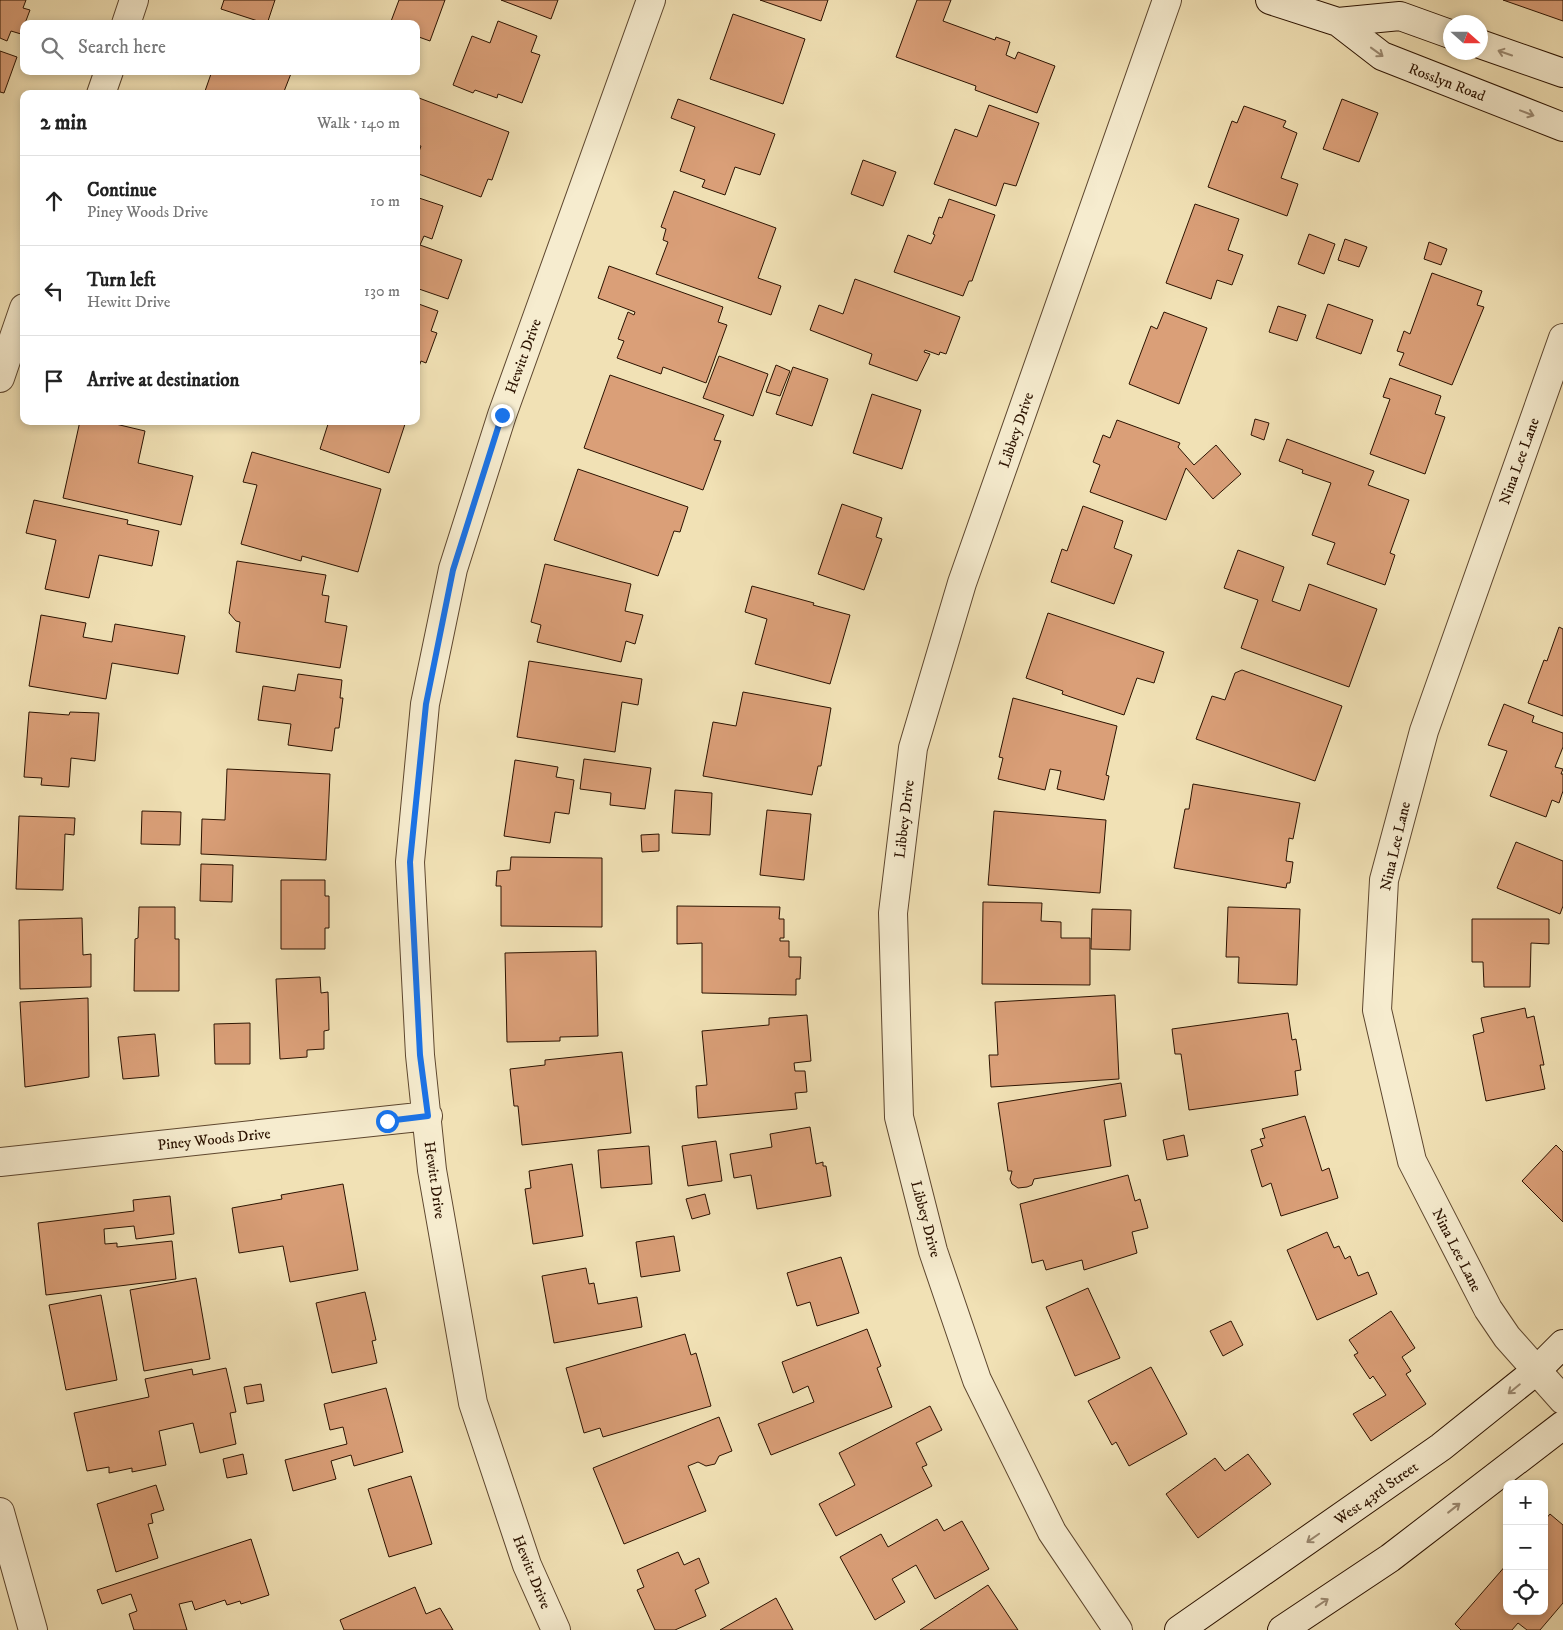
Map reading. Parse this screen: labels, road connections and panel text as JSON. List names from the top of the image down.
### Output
{
  "streets": {
    "street": [
      "Rosslyn Road",
      "Hewitt Drive",
      "Libbey Drive",
      "Nina Lee Lane",
      "Piney Woods Drive",
      "West 43rd Street"
    ]
  },
  "crossings": [
    ["Hewitt Drive", "Piney Woods Drive"],
    ["Nina Lee Lane", "West 43rd Street"]
  ],
  "north": "right",
  "page": {
    "search": "Search here",
    "heading": ["2 min", "Walk · 140 m"],
    "list": [
      ["Continue", "Piney Woods Drive", "10 m"],
      ["Turn left", "Hewitt Drive", "130 m"],
      "Arrive at destination"
    ],
    "map_buttons": ["+", "−"]
  }
}
